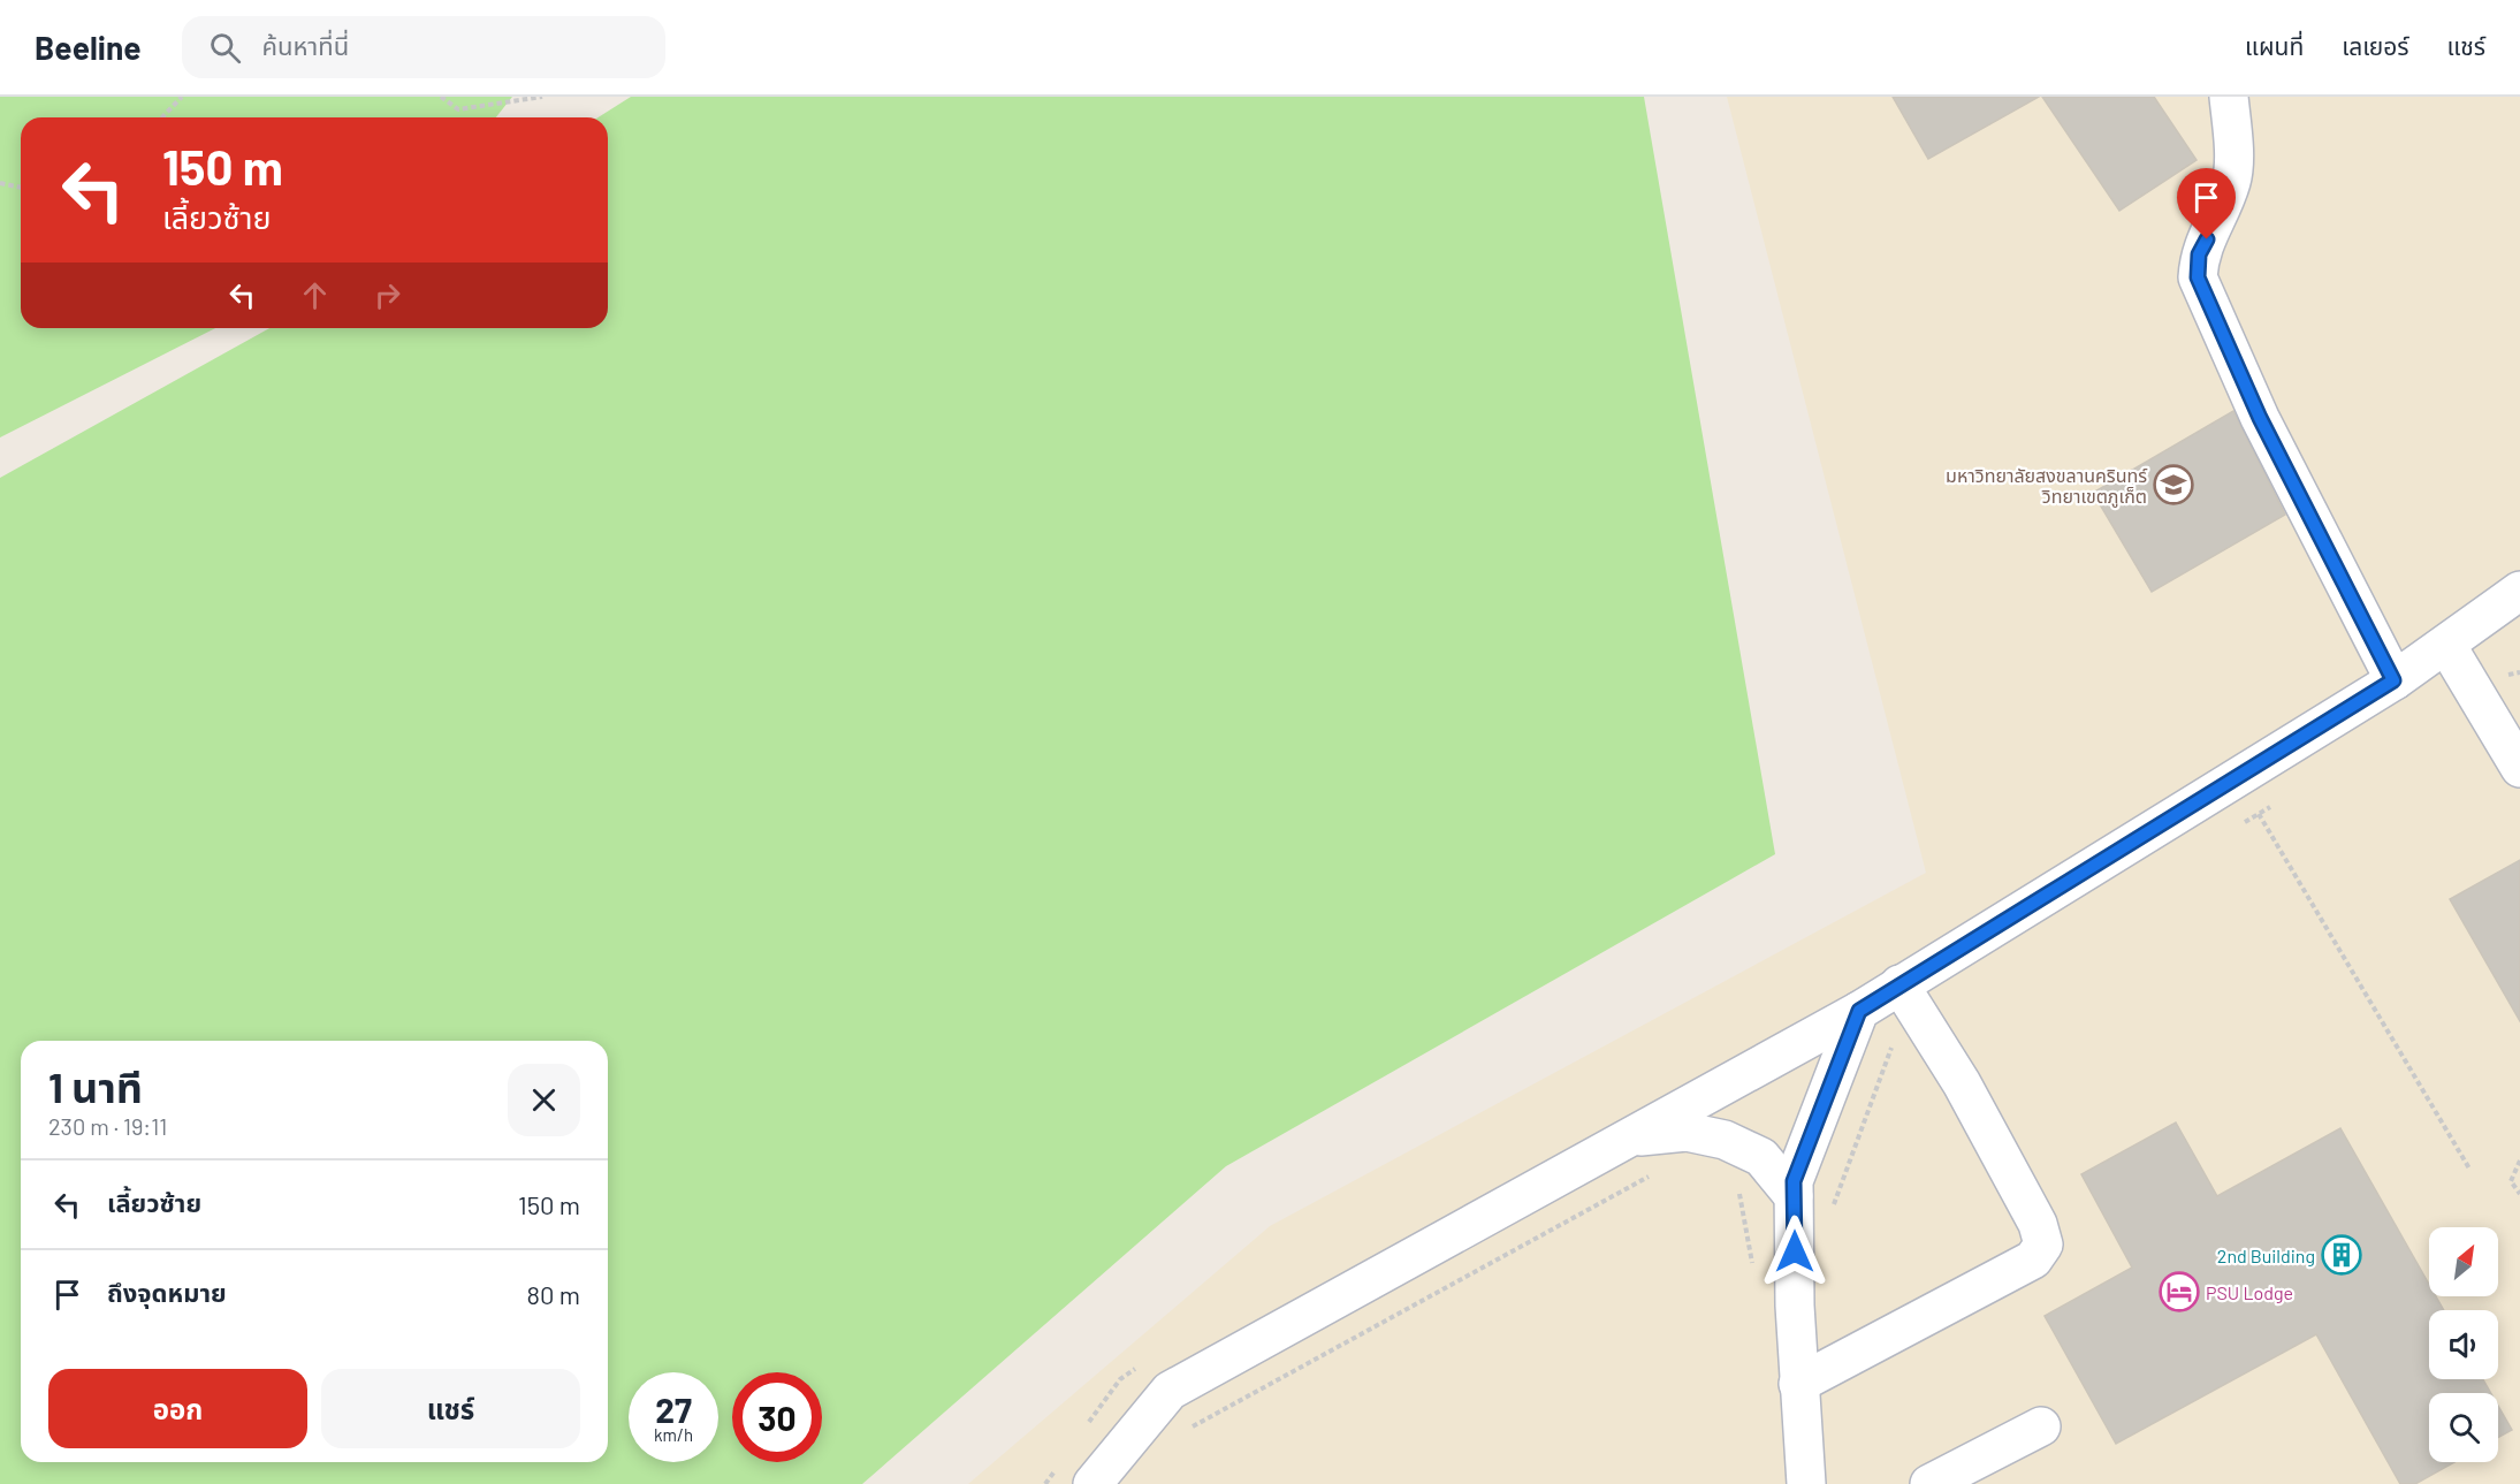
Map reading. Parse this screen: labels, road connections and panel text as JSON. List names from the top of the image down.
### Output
{
  "places": {
    "school or university": ["มหาวิทยาลัยสงขลานครินทร์ วิทยาเขตภูเก็ต"],
    "building": ["2nd Building"],
    "hotel": ["PSU Lodge"]
  },
  "north": "top right",
  "page": {
    "header": "Beeline",
    "search": "ค้นหาที่นี่",
    "nav": ["แผนที่", "เลเยอร์", "แชร์"],
    "turn": ["150 m", "เลี้ยวซ้าย"],
    "heading": ["1 นาที", "230 m · 19:11"],
    "list": [
      {
        "name": "เลี้ยวซ้าย",
        "value": "150 m"
      },
      {
        "name": "ถึงจุดหมาย",
        "value": "80 m"
      }
    ],
    "buttons": ["ออก", "แชร์"],
    "speed": "27 km/h",
    "limit": "30"
  }
}
